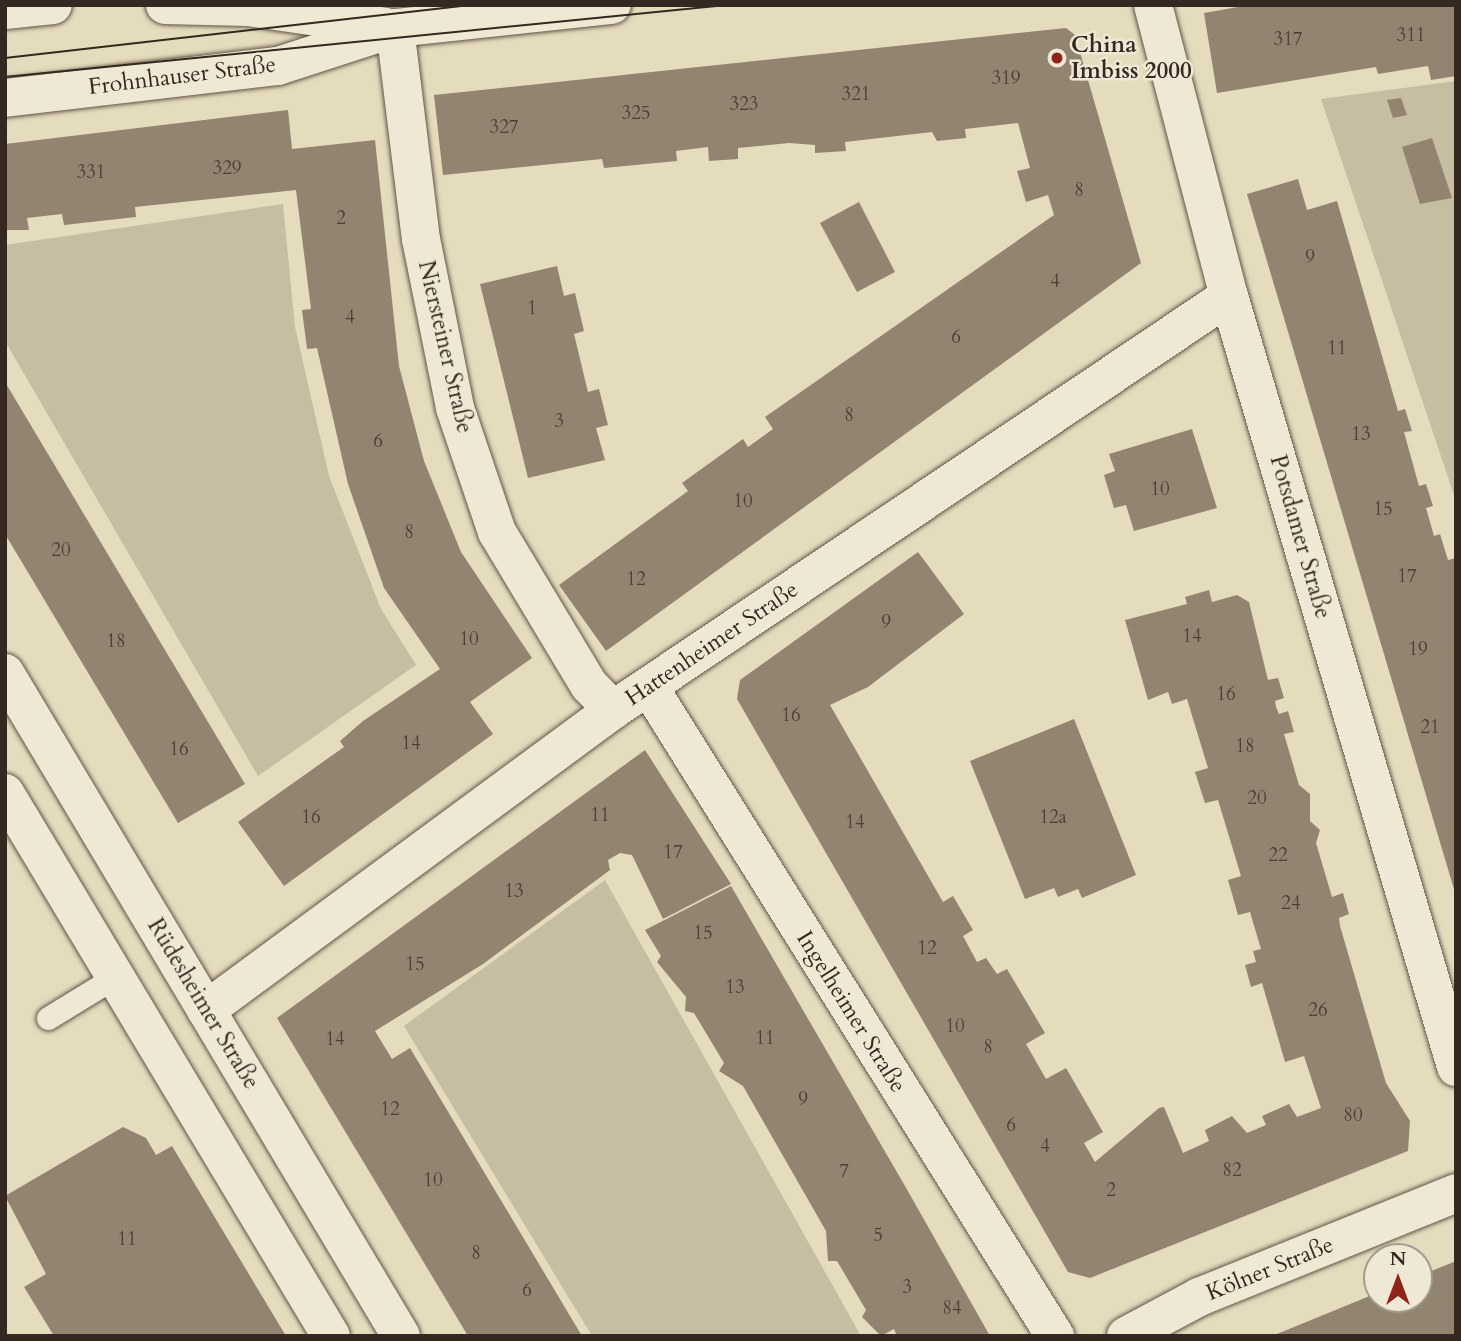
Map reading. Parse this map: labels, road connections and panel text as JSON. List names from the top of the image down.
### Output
{
  "streets": {
    "street": [
      "Frohnhauser Straße",
      "Niersteiner Straße",
      "Potsdamer Straße",
      "Hattenheimer Straße",
      "Rüdesheimer Straße",
      "Ingelheimer Straße",
      "Kölner Straße"
    ]
  },
  "crossings": [
    ["Frohnhauser Straße", "Niersteiner Straße"],
    ["Niersteiner Straße", "Hattenheimer Straße"],
    ["Potsdamer Straße", "Hattenheimer Straße"],
    ["Hattenheimer Straße", "Rüdesheimer Straße"],
    ["Hattenheimer Straße", "Ingelheimer Straße"]
  ],
  "places": ["China Imbiss 2000"],
  "house_numbers": [
    "311",
    "317",
    "319",
    "321",
    "323",
    "325",
    "327",
    "329",
    "331",
    "8",
    "2",
    "9",
    "4",
    "1",
    "4",
    "6",
    "11",
    "8",
    "3",
    "13",
    "6",
    "10",
    "10",
    "15",
    "8",
    "20",
    "17",
    "12",
    "9",
    "14",
    "10",
    "18",
    "19",
    "16",
    "16",
    "21",
    "14",
    "18",
    "16",
    "20",
    "11",
    "16",
    "12a",
    "14",
    "17",
    "22",
    "13",
    "24",
    "15",
    "12",
    "15",
    "13",
    "26",
    "10",
    "11",
    "14",
    "8",
    "9",
    "12",
    "80",
    "6",
    "4",
    "82",
    "7",
    "10",
    "2",
    "5",
    "11",
    "8",
    "3",
    "6",
    "84"
  ],
  "north": "top"
}
